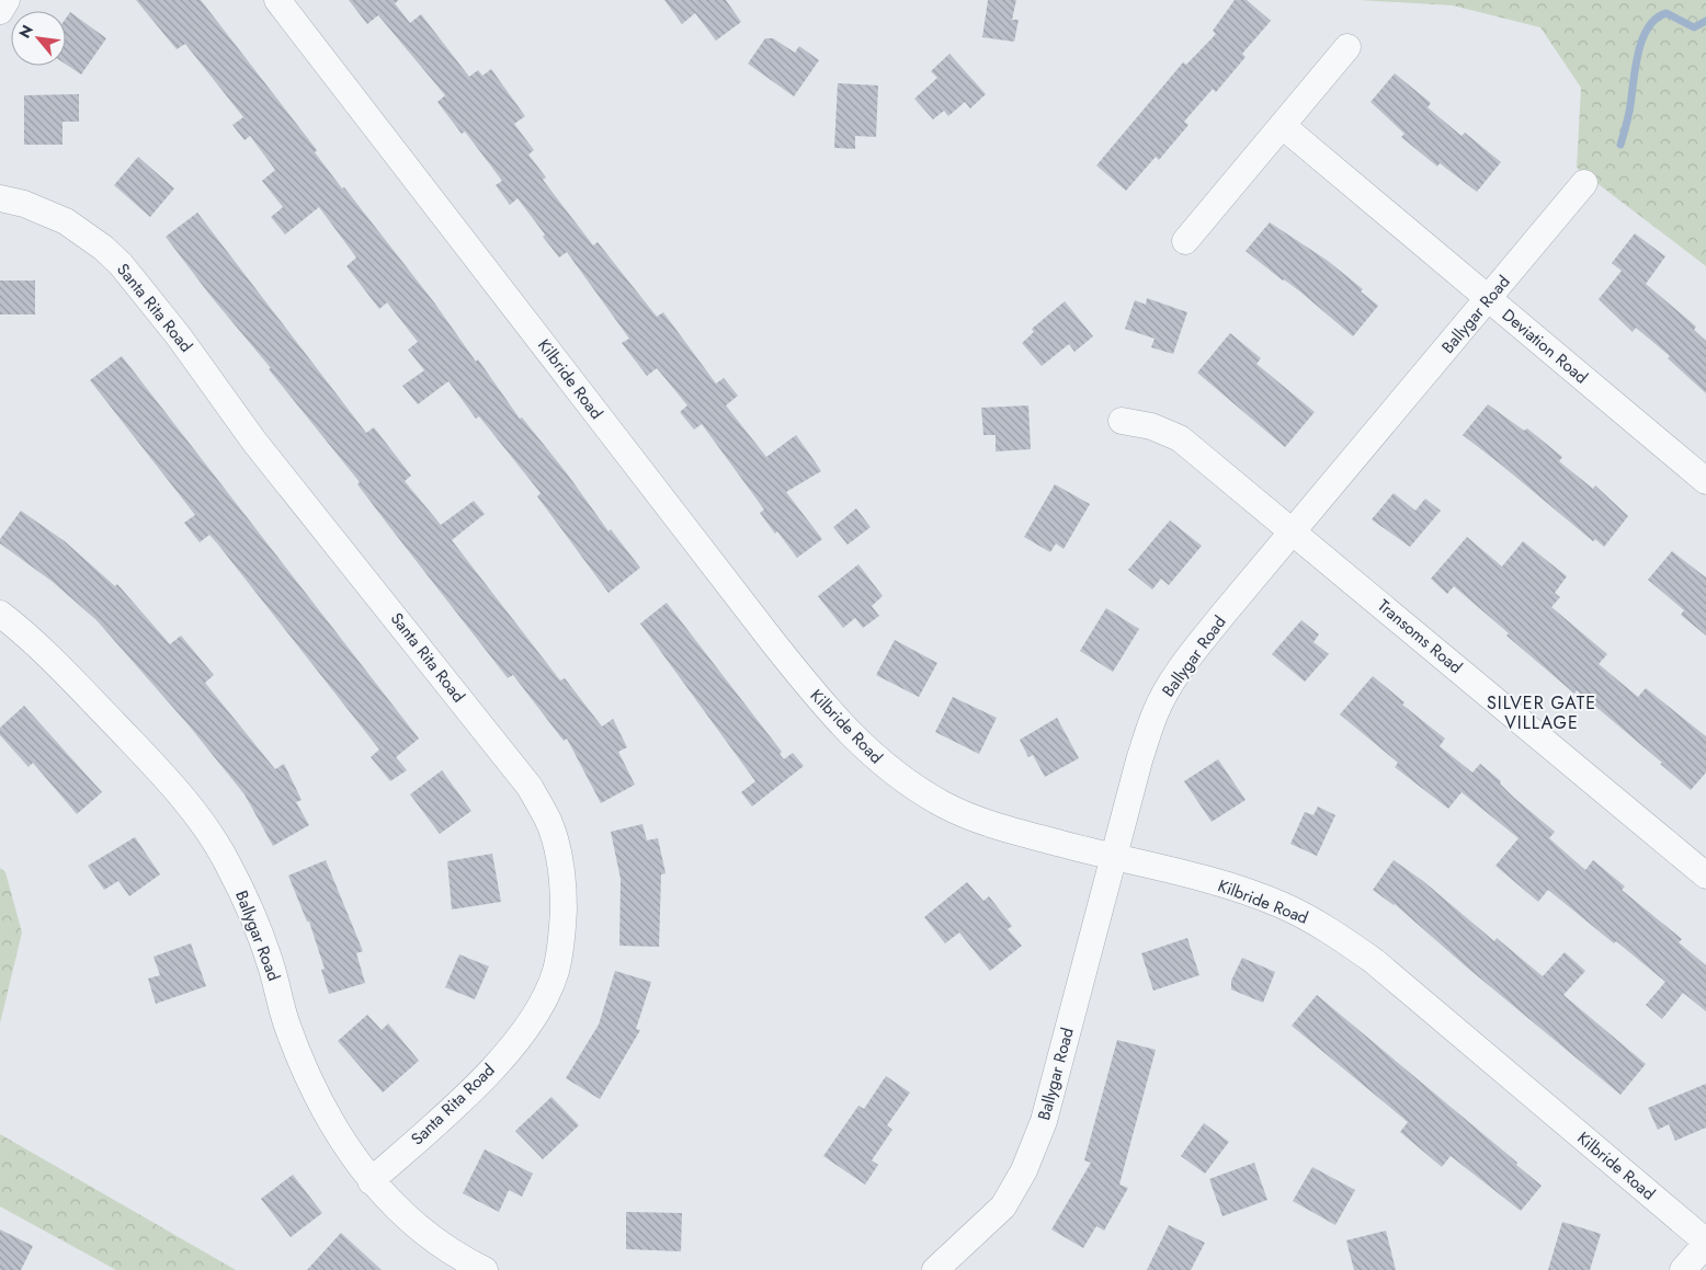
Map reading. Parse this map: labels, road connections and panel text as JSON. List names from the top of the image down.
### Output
{
  "streets": {
    "street": [
      "Santa Rita Road",
      "Ballygar Road",
      "Deviation Road",
      "Kilbride Road",
      "Transoms Road"
    ]
  },
  "crossings": [
    ["Santa Rita Road", "Ballygar Road"],
    ["Ballygar Road", "Deviation Road"],
    ["Ballygar Road", "Kilbride Road"],
    ["Ballygar Road", "Transoms Road"]
  ],
  "districts": ["SILVER GATE VILLAGE"],
  "north": "top left"
}
